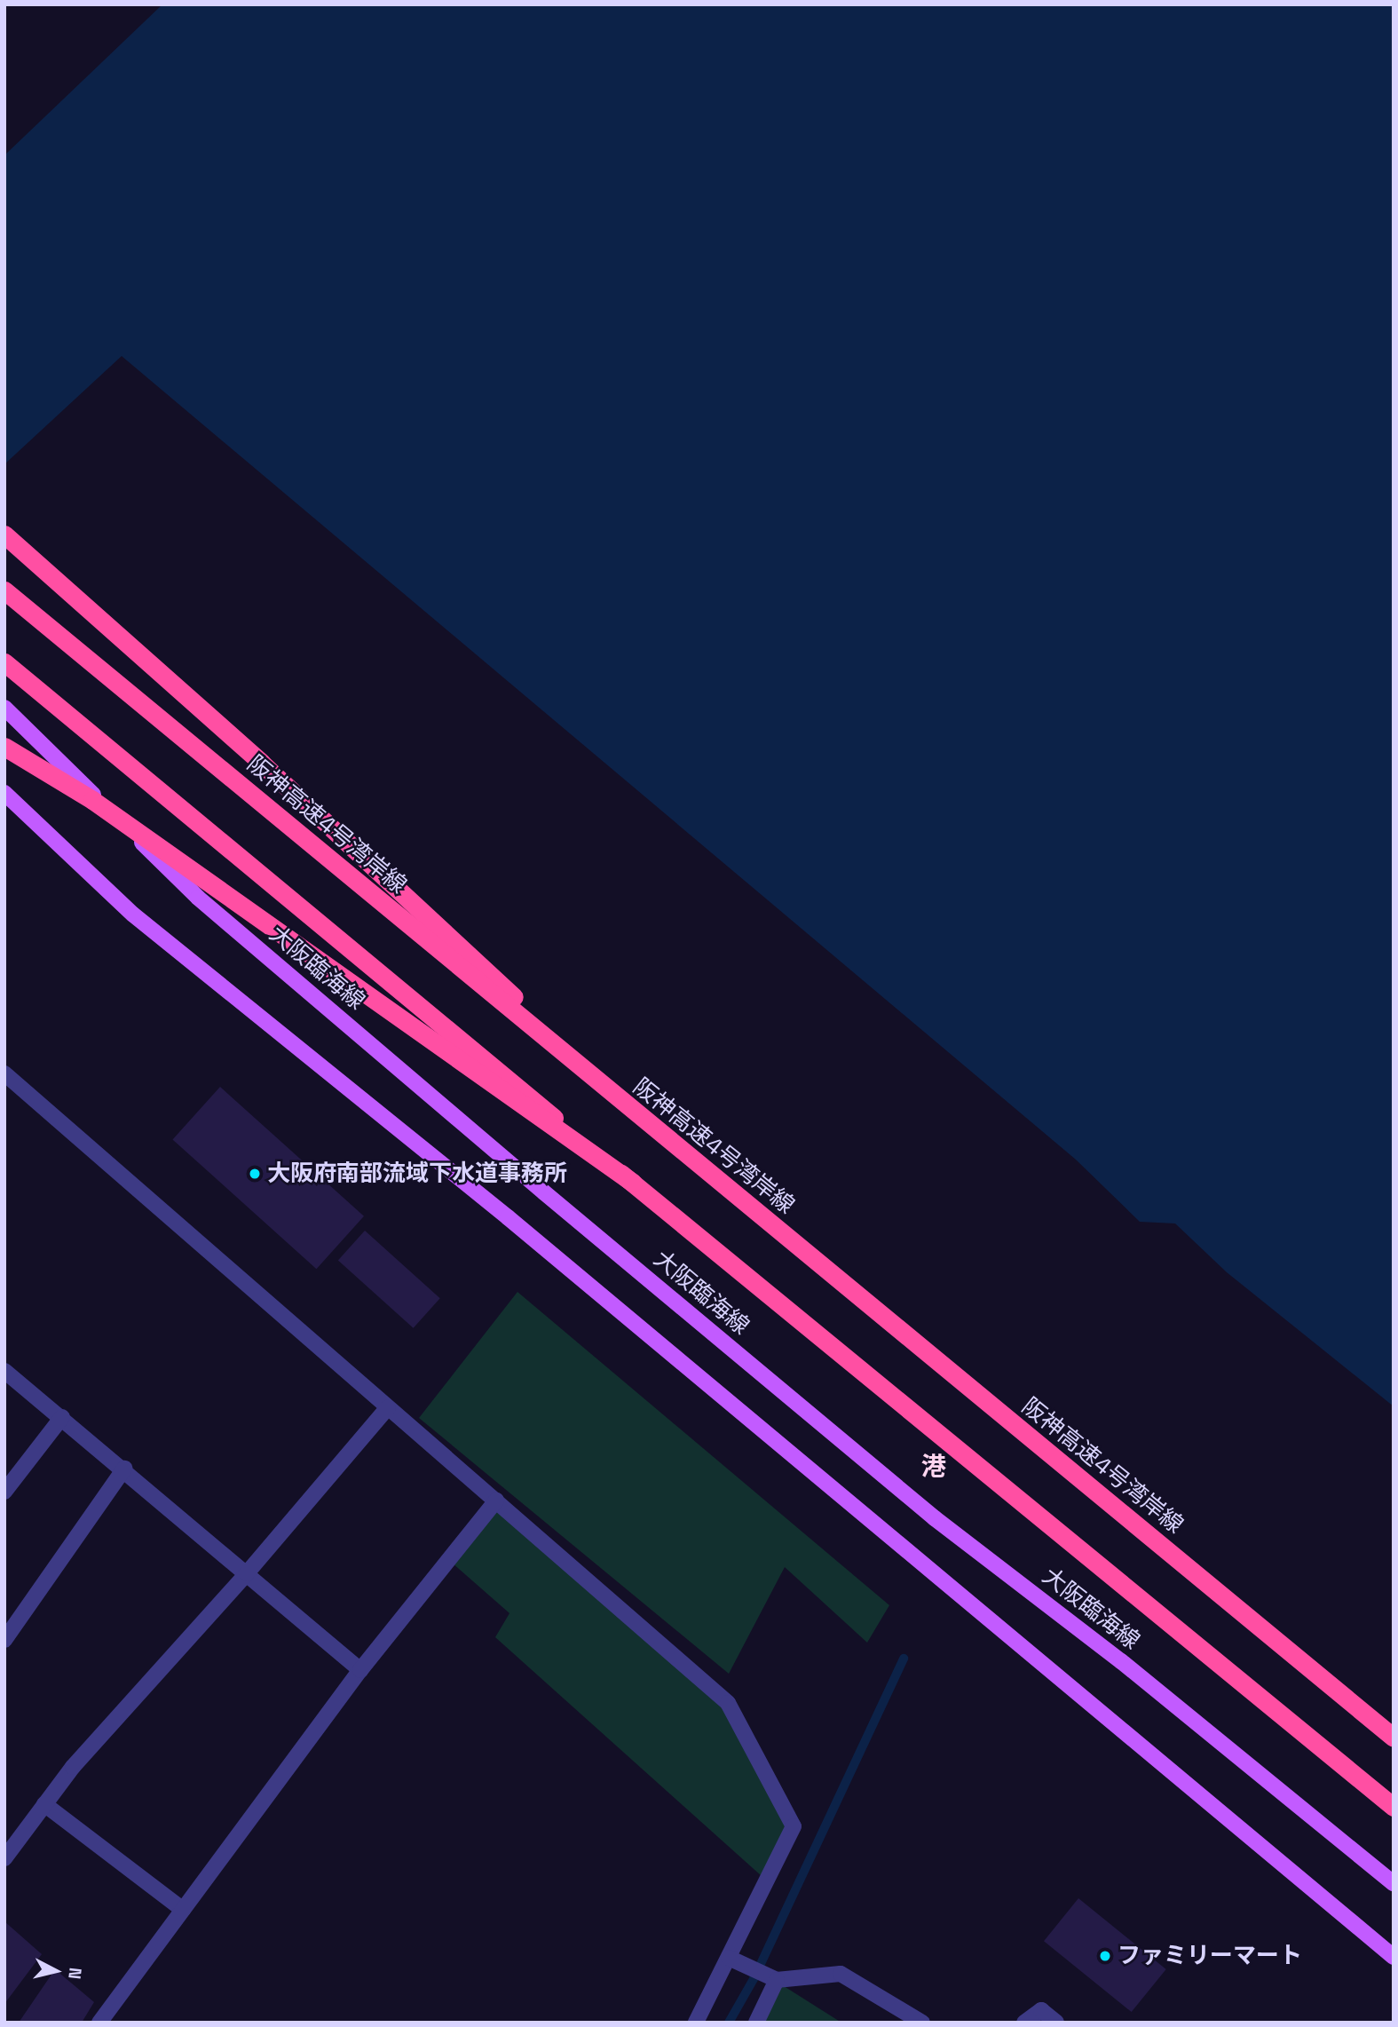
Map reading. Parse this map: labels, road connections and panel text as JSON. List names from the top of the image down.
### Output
{
  "streets": {
    "highway": ["阪神高速4号湾岸線"],
    "main road": ["大阪臨海線"]
  },
  "districts": ["港"],
  "places": ["大阪府南部流域下水道事務所", "ファミリーマート"],
  "north": "right"
}
